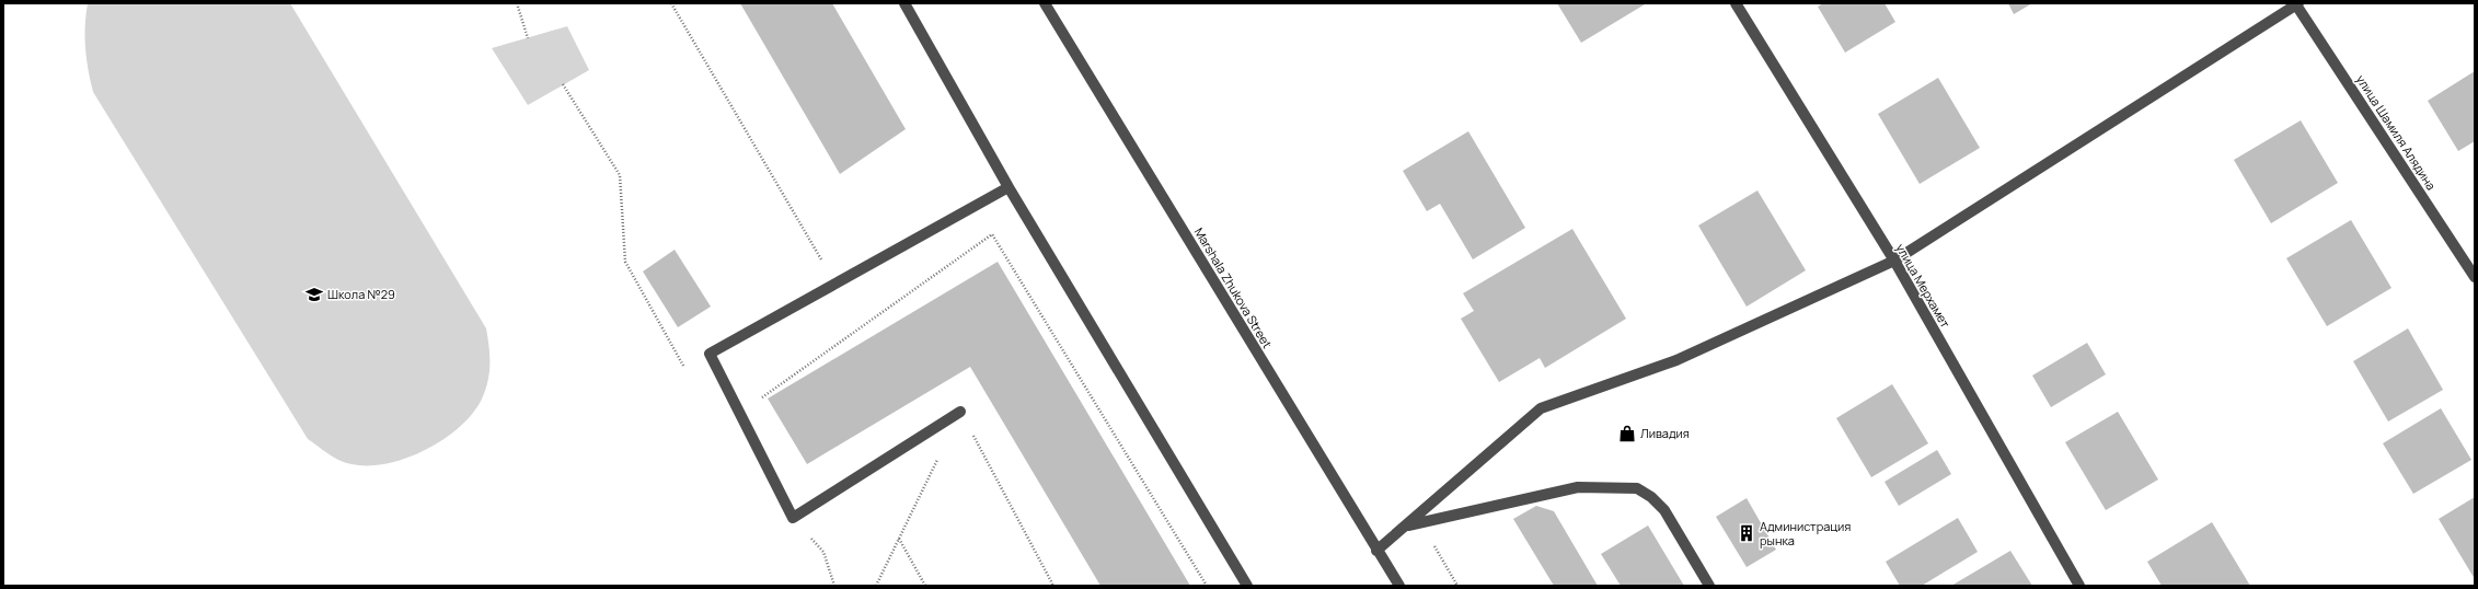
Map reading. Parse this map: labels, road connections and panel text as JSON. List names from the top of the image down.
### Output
{
  "streets": {
    "street": ["улица Шамиля Алядина", "улица Мерхамет", "Marshala Zhukova Street"]
  },
  "places": {
    "school or university": ["Школа №29"],
    "shop": ["Ливадия"],
    "building": ["Администрация рынка"]
  }
}
